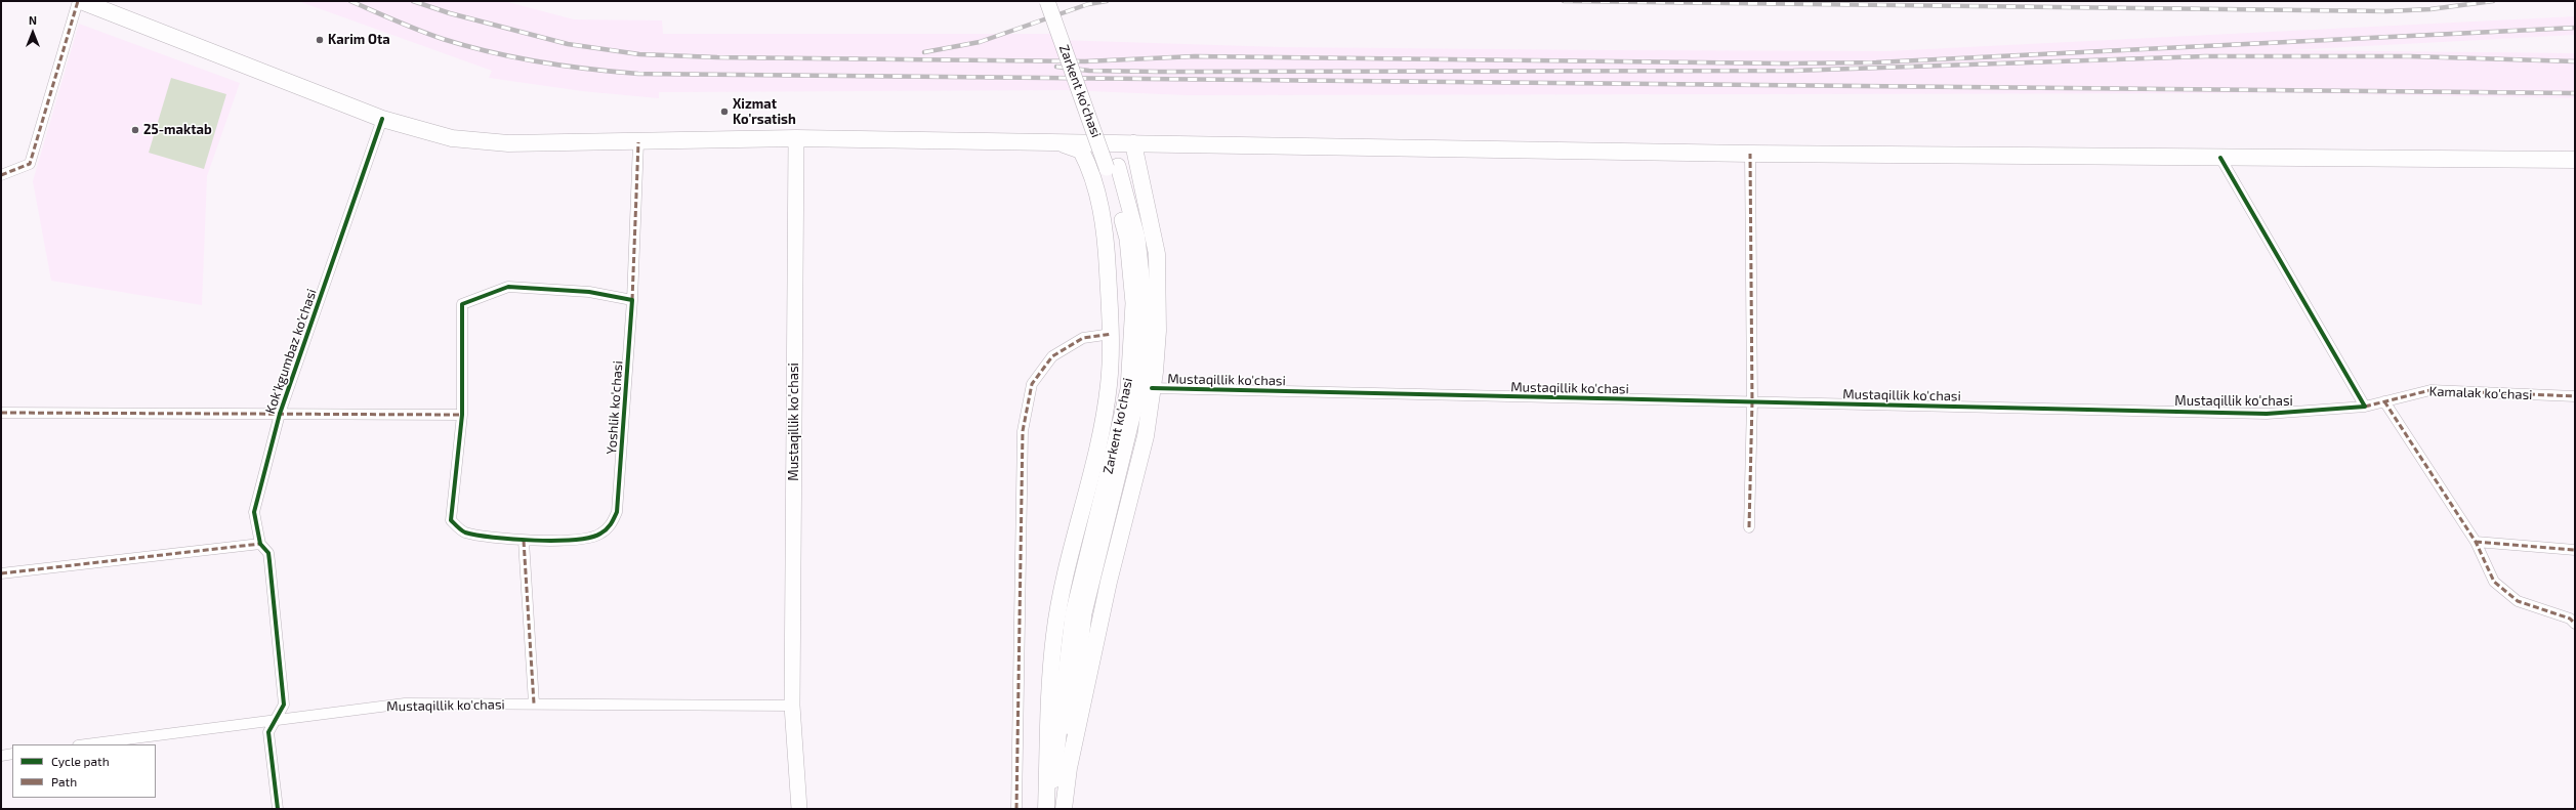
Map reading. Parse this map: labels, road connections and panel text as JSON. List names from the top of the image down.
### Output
{
  "streets": {
    "main road": ["Zarkent ko'chasi", "Mustaqillik ko'chasi"],
    "street": ["Kok'kgumbaz ko'chasi", "Kamalak ko'chasi", "Yoshlik ko'chasi"]
  },
  "crossings": [
    ["Kok'kgumbaz ko'chasi", "Mustaqillik ko'chasi"],
    ["Mustaqillik ko'chasi", "Kamalak ko'chasi"]
  ],
  "places": ["Karim Ota", "Xizmat Ko'rsatish", "25-maktab"],
  "legend": ["Cycle path", "Path"],
  "north": "top"
}
